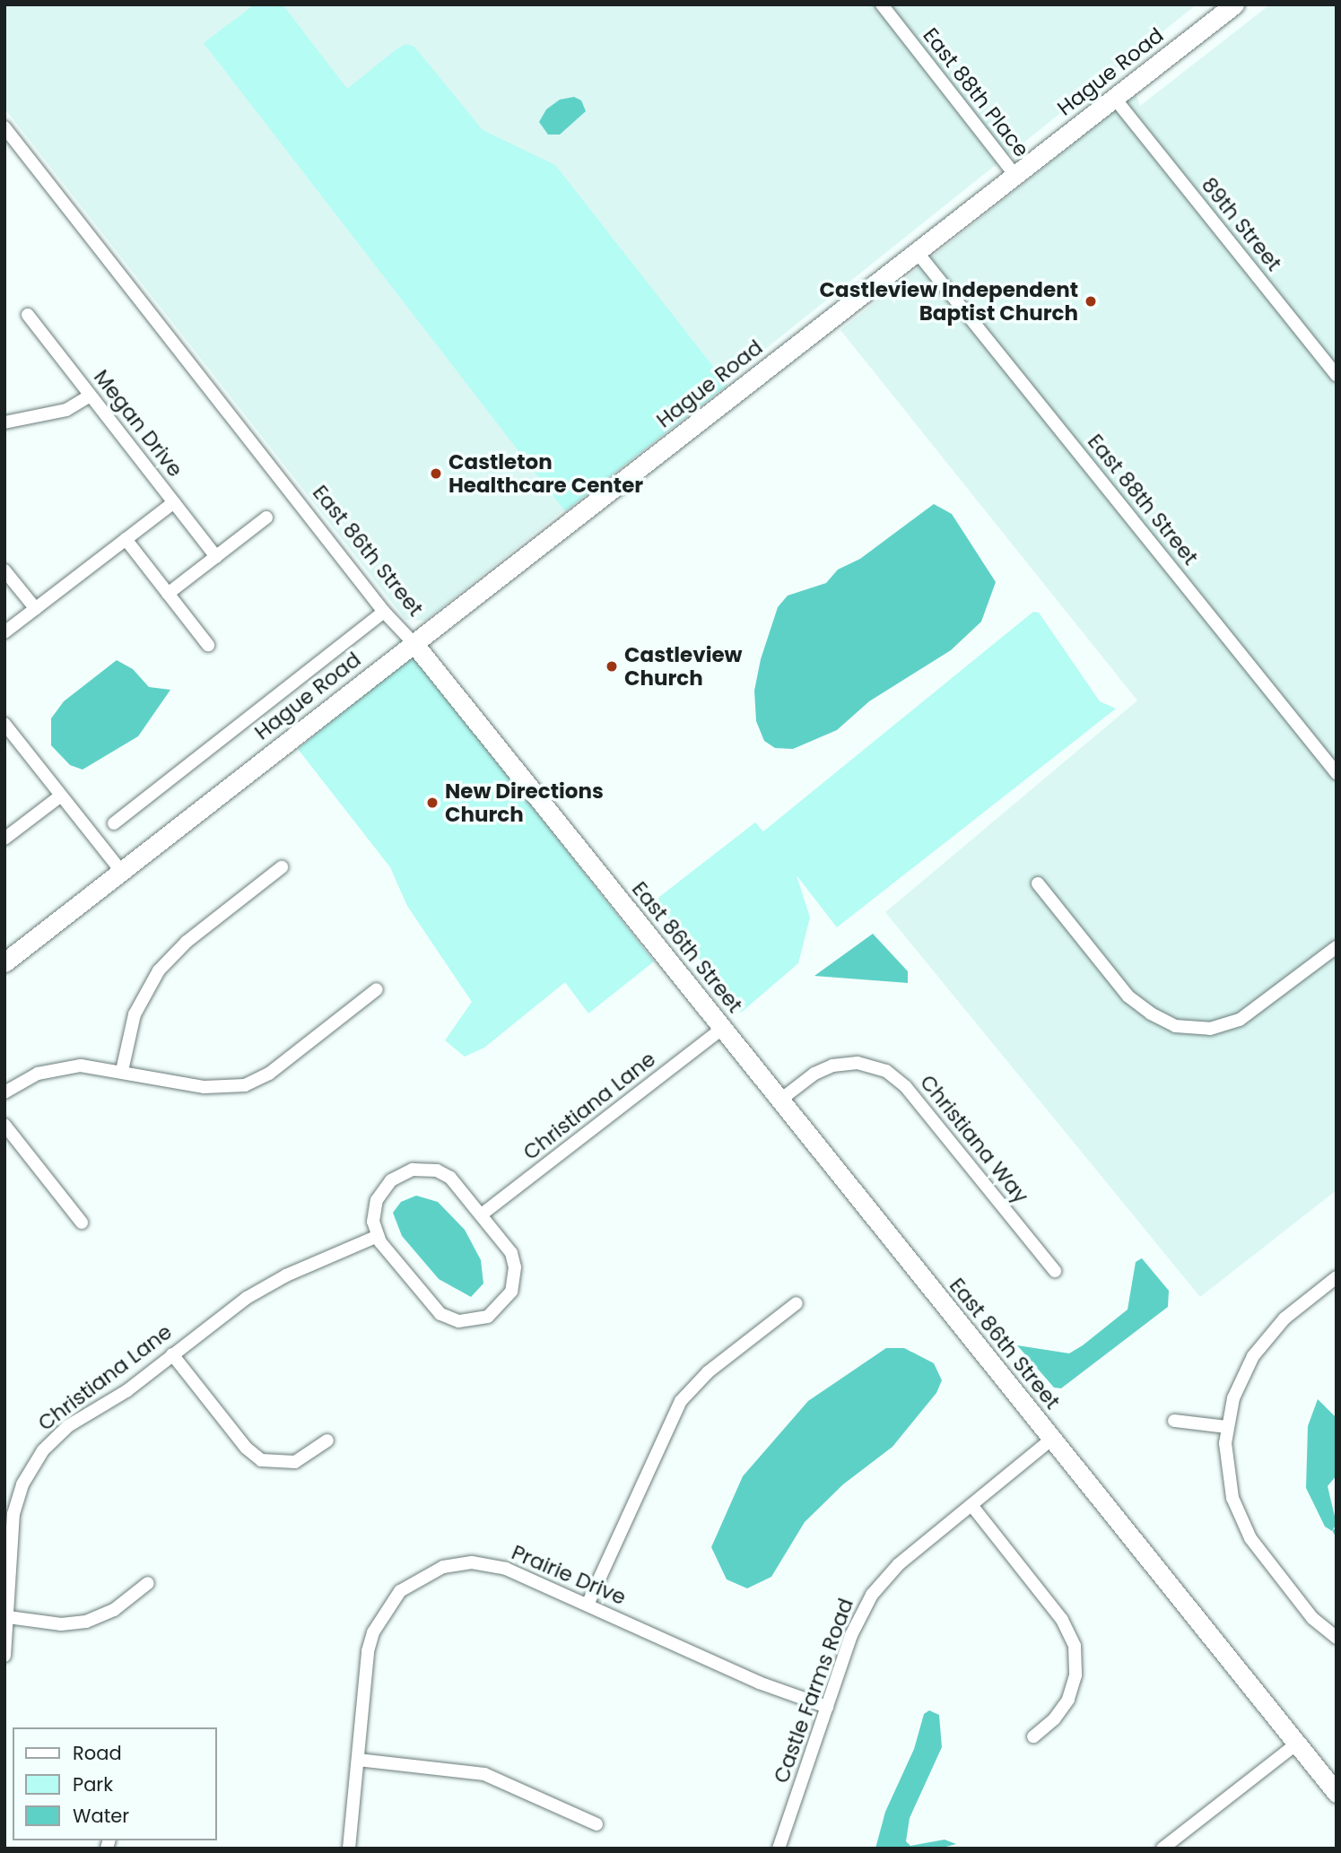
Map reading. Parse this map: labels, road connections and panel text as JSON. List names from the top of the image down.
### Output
{
  "streets": {
    "street": [
      "Hague Road",
      "East 88th Place",
      "89th Street",
      "Megan Drive",
      "East 88th Street",
      "East 86th Street",
      "Christiana Lane",
      "Christiana Way",
      "Prairie Drive",
      "Castle Farms Road"
    ]
  },
  "crossings": [
    ["Hague Road", "East 88th Place"],
    ["Hague Road", "89th Street"],
    ["Hague Road", "East 88th Street"],
    ["Hague Road", "East 86th Street"],
    ["East 86th Street", "Christiana Lane"],
    ["East 86th Street", "Christiana Way"],
    ["East 86th Street", "Castle Farms Road"],
    ["Prairie Drive", "Castle Farms Road"]
  ],
  "places": [
    "Castleview Independent Baptist Church",
    "Castleton Healthcare Center",
    "Castleview Church",
    "New Directions Church"
  ],
  "legend": ["Road", "Park", "Water"]
}
